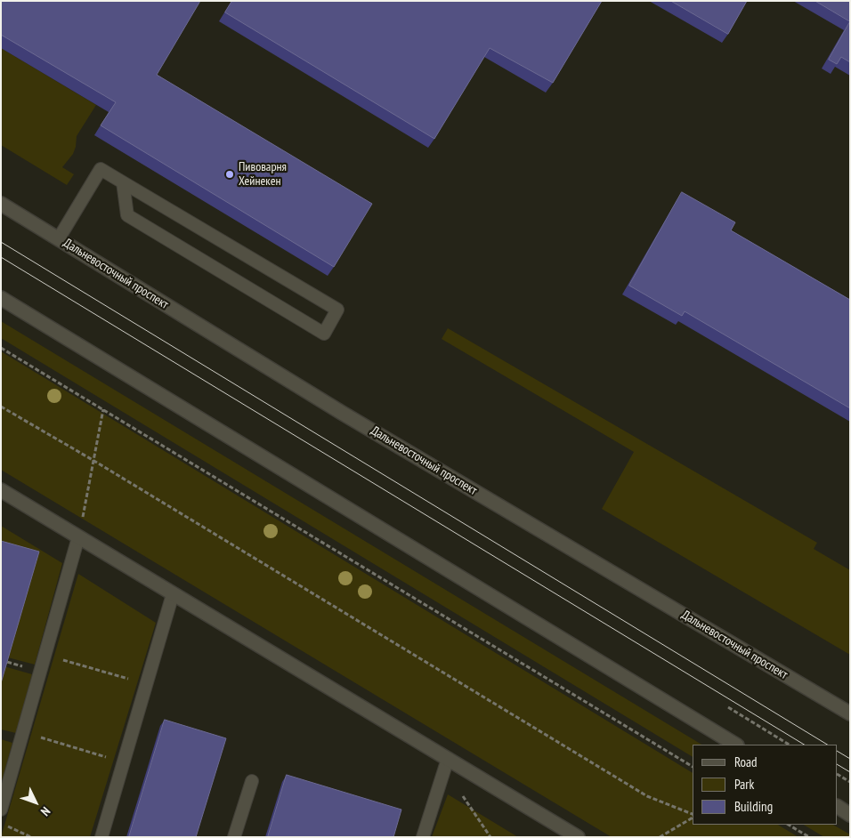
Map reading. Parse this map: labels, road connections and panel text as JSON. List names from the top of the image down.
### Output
{
  "streets": {
    "main road": ["Дальневосточный проспект"]
  },
  "places": ["Пивоварня Хейнекен"],
  "legend": ["Road", "Park", "Building"],
  "north": "bottom right"
}
